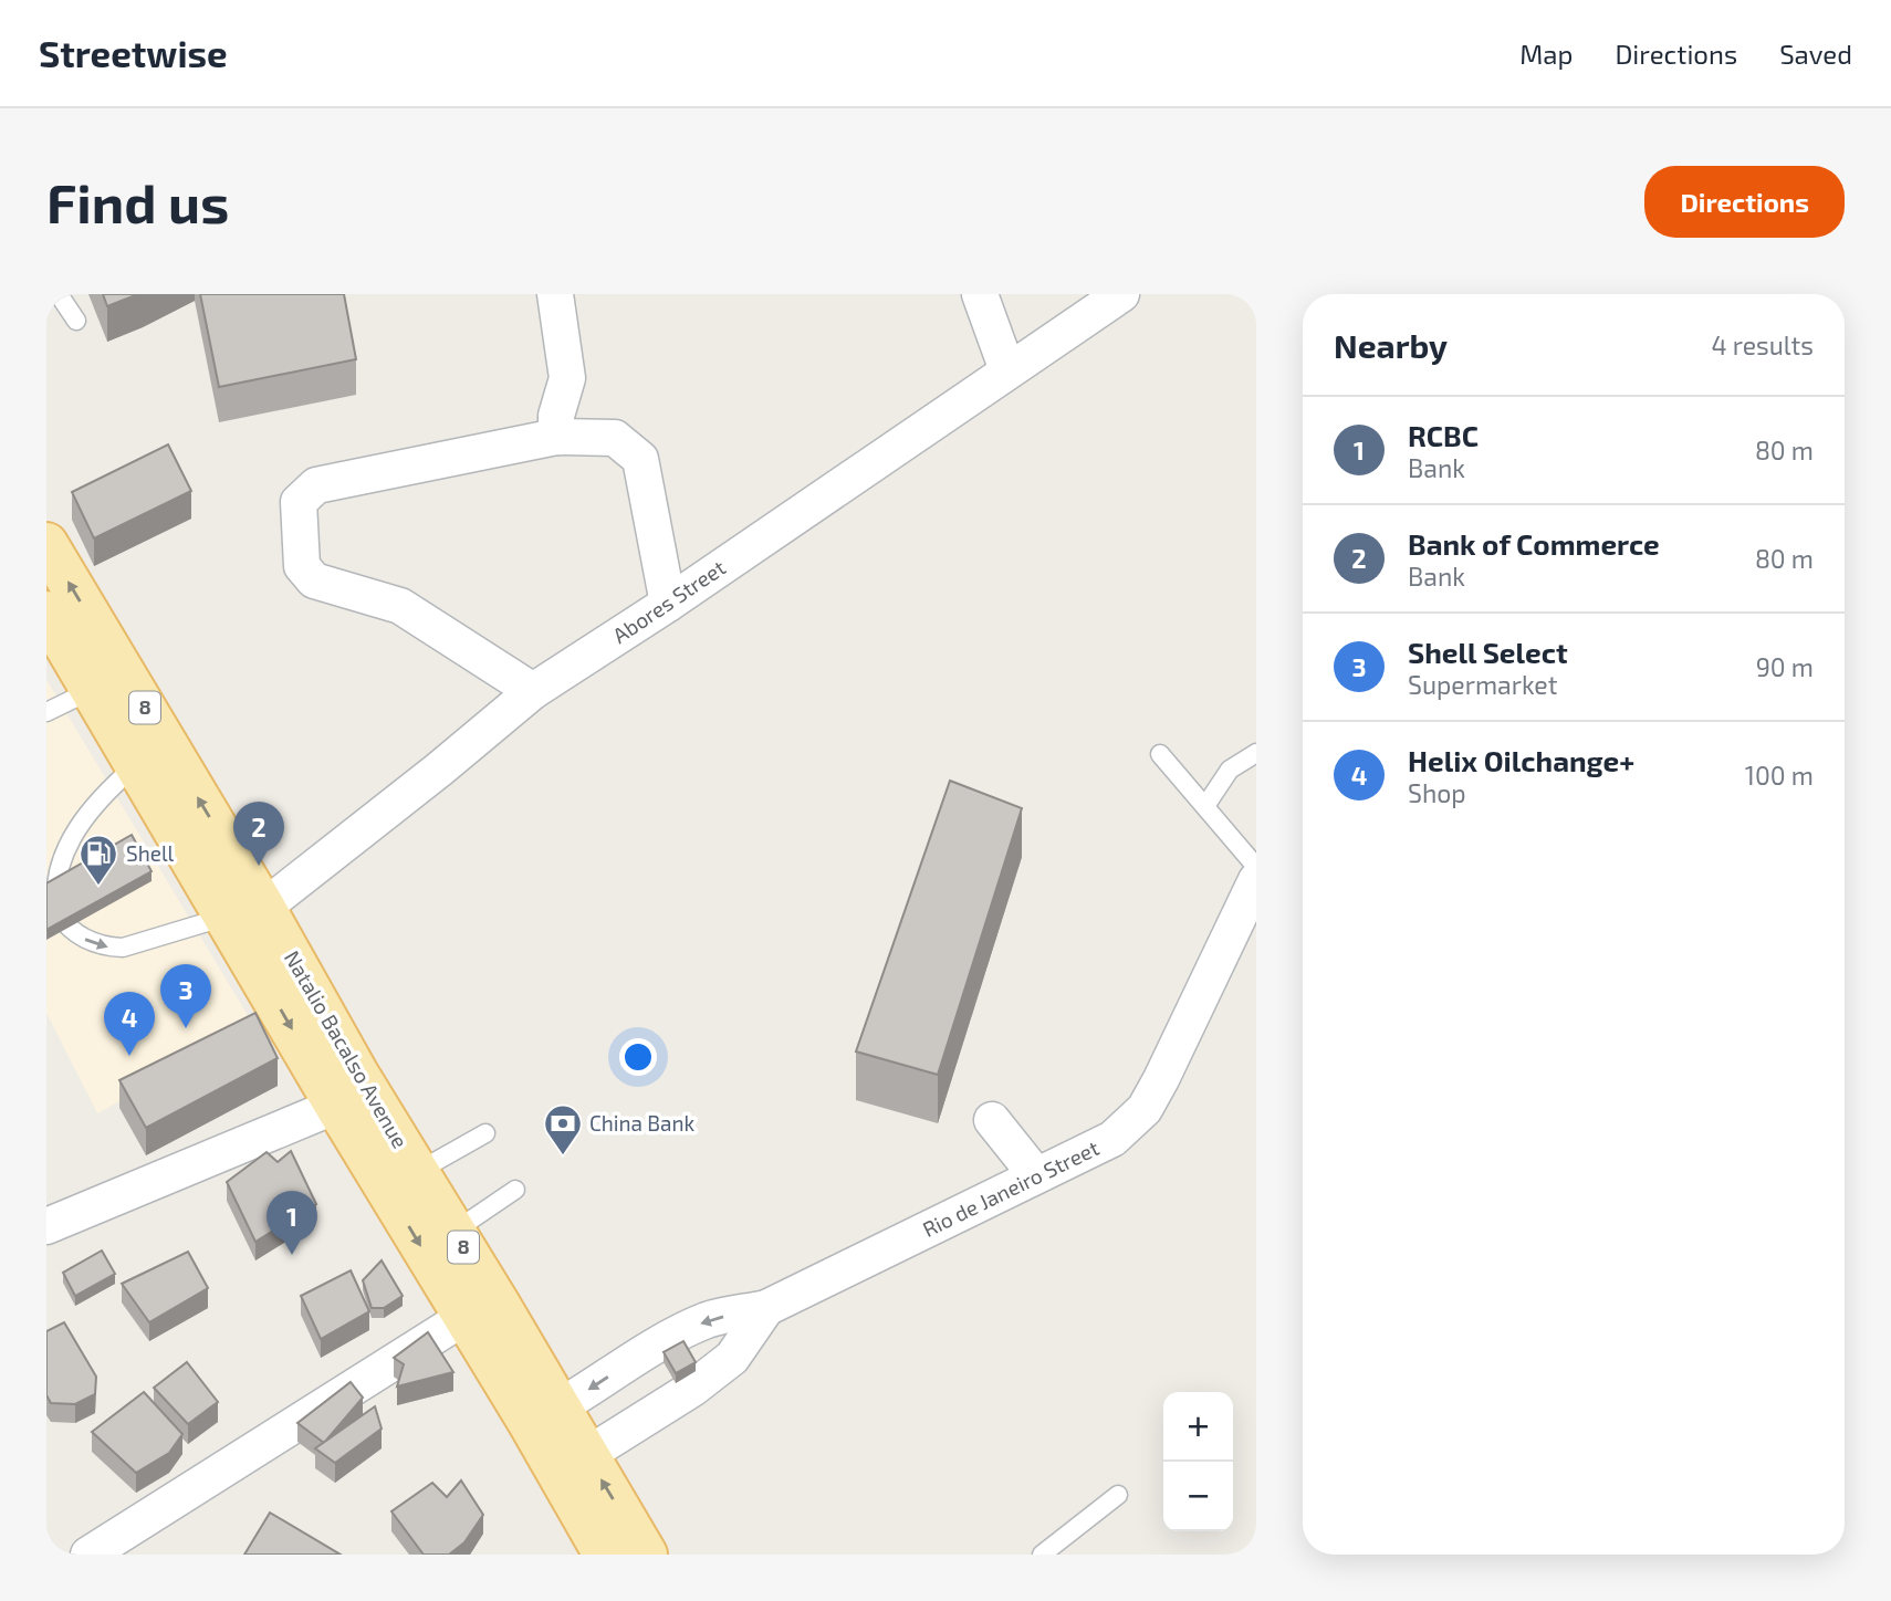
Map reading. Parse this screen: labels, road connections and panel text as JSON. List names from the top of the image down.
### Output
{
  "streets": {
    "main road": ["8", "Natalio Bacalso Avenue"],
    "street": ["Abores Street", "Rio de Janeiro Street"]
  },
  "crossings": [
    ["Abores Street", "Natalio Bacalso Avenue"],
    ["Natalio Bacalso Avenue", "Rio de Janeiro Street"]
  ],
  "places": {
    "fuel station": ["Shell"],
    "bank": ["China Bank"]
  },
  "page": {
    "header": "Streetwise",
    "nav": ["Map", "Directions", "Saved"],
    "buttons": "Directions",
    "title": "Find us",
    "heading": ["Nearby", "4 results"],
    "list": [
      {
        "mark": "1",
        "name": "RCBC",
        "note": "Bank",
        "value": "80 m"
      },
      {
        "mark": "2",
        "name": "Bank of Commerce",
        "note": "Bank",
        "value": "80 m"
      },
      {
        "mark": "3",
        "name": "Shell Select",
        "note": "Supermarket",
        "value": "90 m"
      },
      {
        "mark": "4",
        "name": "Helix Oilchange+",
        "note": "Shop",
        "value": "100 m"
      }
    ],
    "pins": [
      "2",
      "3",
      "4",
      "1"
    ],
    "map_buttons": ["+", "−"]
  }
}
